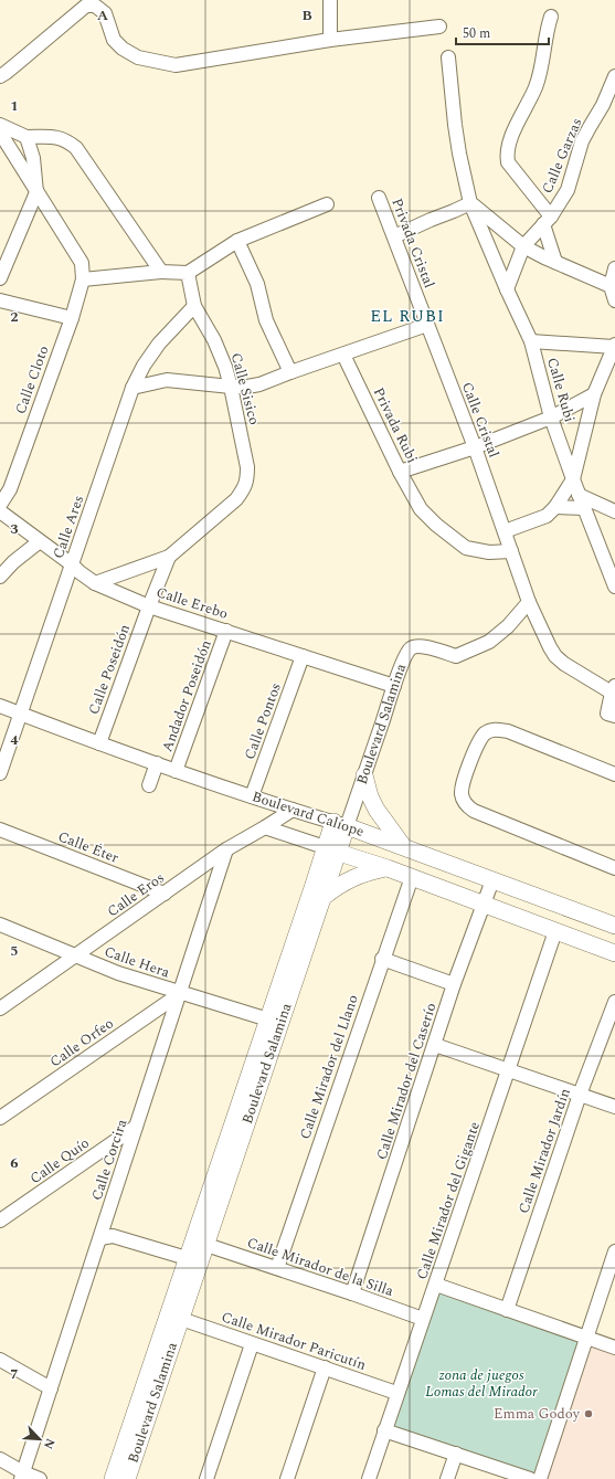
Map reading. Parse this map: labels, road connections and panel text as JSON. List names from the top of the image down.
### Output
{
  "streets": {
    "street": [
      "Calle Garzas",
      "Privada Cristal",
      "Calle Cloto",
      "Calle Sisico",
      "Calle Rubi",
      "Calle Cristal",
      "Privada Rubi",
      "Calle Ares",
      "Calle Erebo",
      "Calle Poseidón",
      "Andador Poseidón",
      "Calle Pontos",
      "Boulevard Salamina",
      "Boulevard Calíope",
      "Calle Éter",
      "Calle Eros",
      "Calle Hera",
      "Calle Orfeo",
      "Calle Mirador del Llano",
      "Calle Mirador del Caserío",
      "Calle Mirador Jardín",
      "Calle Corcira",
      "Calle Quío",
      "Calle Mirador del Gigante",
      "Calle Mirador de la Silla",
      "Calle Mirador Paricutín"
    ]
  },
  "crossings": [
    ["Calle Garzas", "Calle Rubi"],
    ["Privada Cristal", "Calle Cristal"],
    ["Calle Sisico", "Calle Ares"],
    ["Calle Sisico", "Calle Poseidón"],
    ["Calle Cristal", "Privada Rubi"],
    ["Calle Cristal", "Boulevard Salamina"],
    ["Calle Ares", "Calle Erebo"],
    ["Calle Ares", "Boulevard Calíope"],
    ["Calle Erebo", "Calle Poseidón"],
    ["Calle Erebo", "Andador Poseidón"],
    ["Calle Erebo", "Calle Pontos"],
    ["Calle Erebo", "Boulevard Salamina"],
    ["Calle Poseidón", "Boulevard Calíope"],
    ["Andador Poseidón", "Boulevard Calíope"],
    ["Calle Pontos", "Boulevard Calíope"],
    ["Boulevard Salamina", "Boulevard Calíope"],
    ["Boulevard Salamina", "Calle Hera"],
    ["Boulevard Salamina", "Calle Mirador de la Silla"],
    ["Boulevard Salamina", "Calle Mirador Paricutín"],
    ["Boulevard Calíope", "Calle Eros"],
    ["Boulevard Calíope", "Calle Mirador del Llano"],
    ["Boulevard Calíope", "Calle Mirador del Caserío"],
    ["Boulevard Calíope", "Calle Mirador del Gigante"],
    ["Calle Éter", "Calle Eros"],
    ["Calle Eros", "Calle Hera"],
    ["Calle Eros", "Calle Corcira"],
    ["Calle Hera", "Calle Orfeo"],
    ["Calle Hera", "Calle Corcira"],
    ["Calle Orfeo", "Calle Corcira"],
    ["Calle Mirador del Llano", "Calle Mirador de la Silla"],
    ["Calle Mirador del Caserío", "Calle Mirador de la Silla"],
    ["Calle Corcira", "Calle Quío"],
    ["Calle Mirador del Gigante", "Calle Mirador de la Silla"],
    ["Calle Mirador del Gigante", "Calle Mirador Paricutín"]
  ],
  "districts": ["EL RUBI"],
  "parks": ["zona de juegos Lomas del Mirador"],
  "places": ["Emma Godoy"],
  "scale_bar": "50 m",
  "north": "bottom right",
  "grid": {
    "columns": ["A", "B"],
    "rows": [
      "1",
      "2",
      "3",
      "4",
      "5",
      "6",
      "7"
    ]
  }
}
